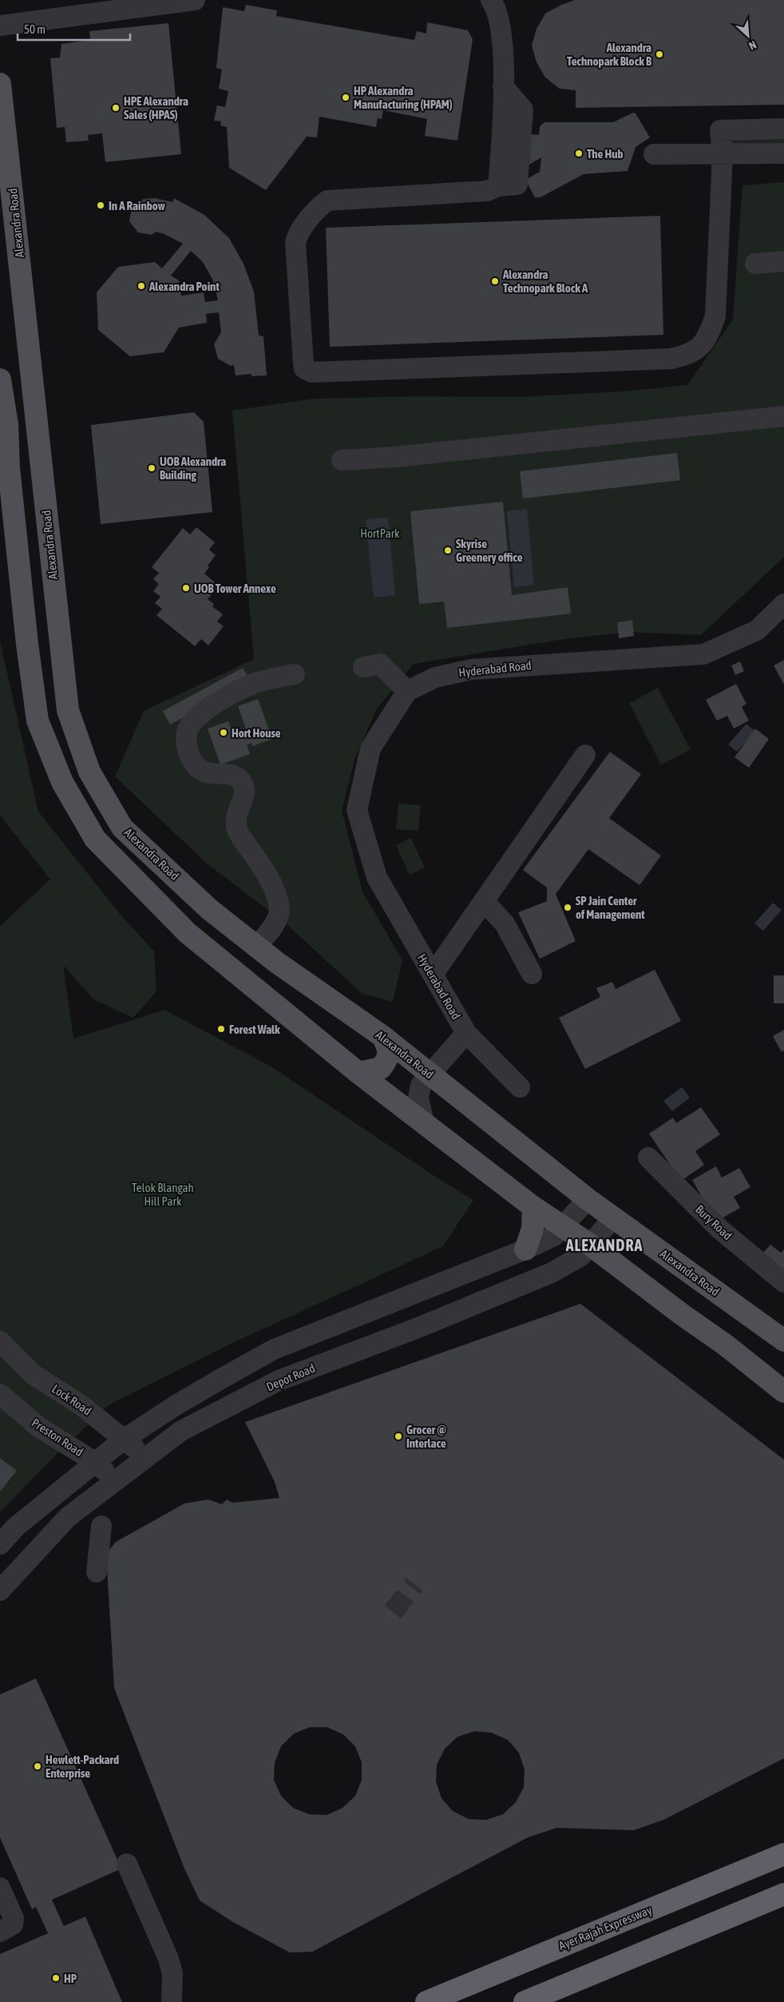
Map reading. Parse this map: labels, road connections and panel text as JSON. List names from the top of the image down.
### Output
{
  "streets": {
    "highway": ["Ayer Rajah Expressway"],
    "main road": ["Alexandra Road"],
    "street": [
      "Hyderabad Road",
      "Bury Road",
      "Depot Road",
      "Lock Road",
      "Preston Road"
    ]
  },
  "crossings": [
    ["Alexandra Road", "Hyderabad Road"],
    ["Alexandra Road", "Depot Road"],
    ["Depot Road", "Lock Road"],
    ["Depot Road", "Preston Road"]
  ],
  "districts": ["ALEXANDRA"],
  "parks": ["HortPark", "Telok Blangah Hill Park"],
  "places": [
    "Alexandra Technopark Block B",
    "HP Alexandra Manufacturing (HPAM)",
    "HPE Alexandra Sales (HPAS)",
    "The Hub",
    "In A Rainbow",
    "Alexandra Technopark Block A",
    "Alexandra Point",
    "UOB Alexandra Building",
    "Skyrise Greenery office",
    "UOB Tower Annexe",
    "Hort House",
    "SP Jain Center of Management",
    "Forest Walk",
    "Grocer @ Interlace",
    "Hewlett-Packard Enterprise",
    "HP"
  ],
  "scale_bar": "50 m",
  "north": "bottom right"
}
